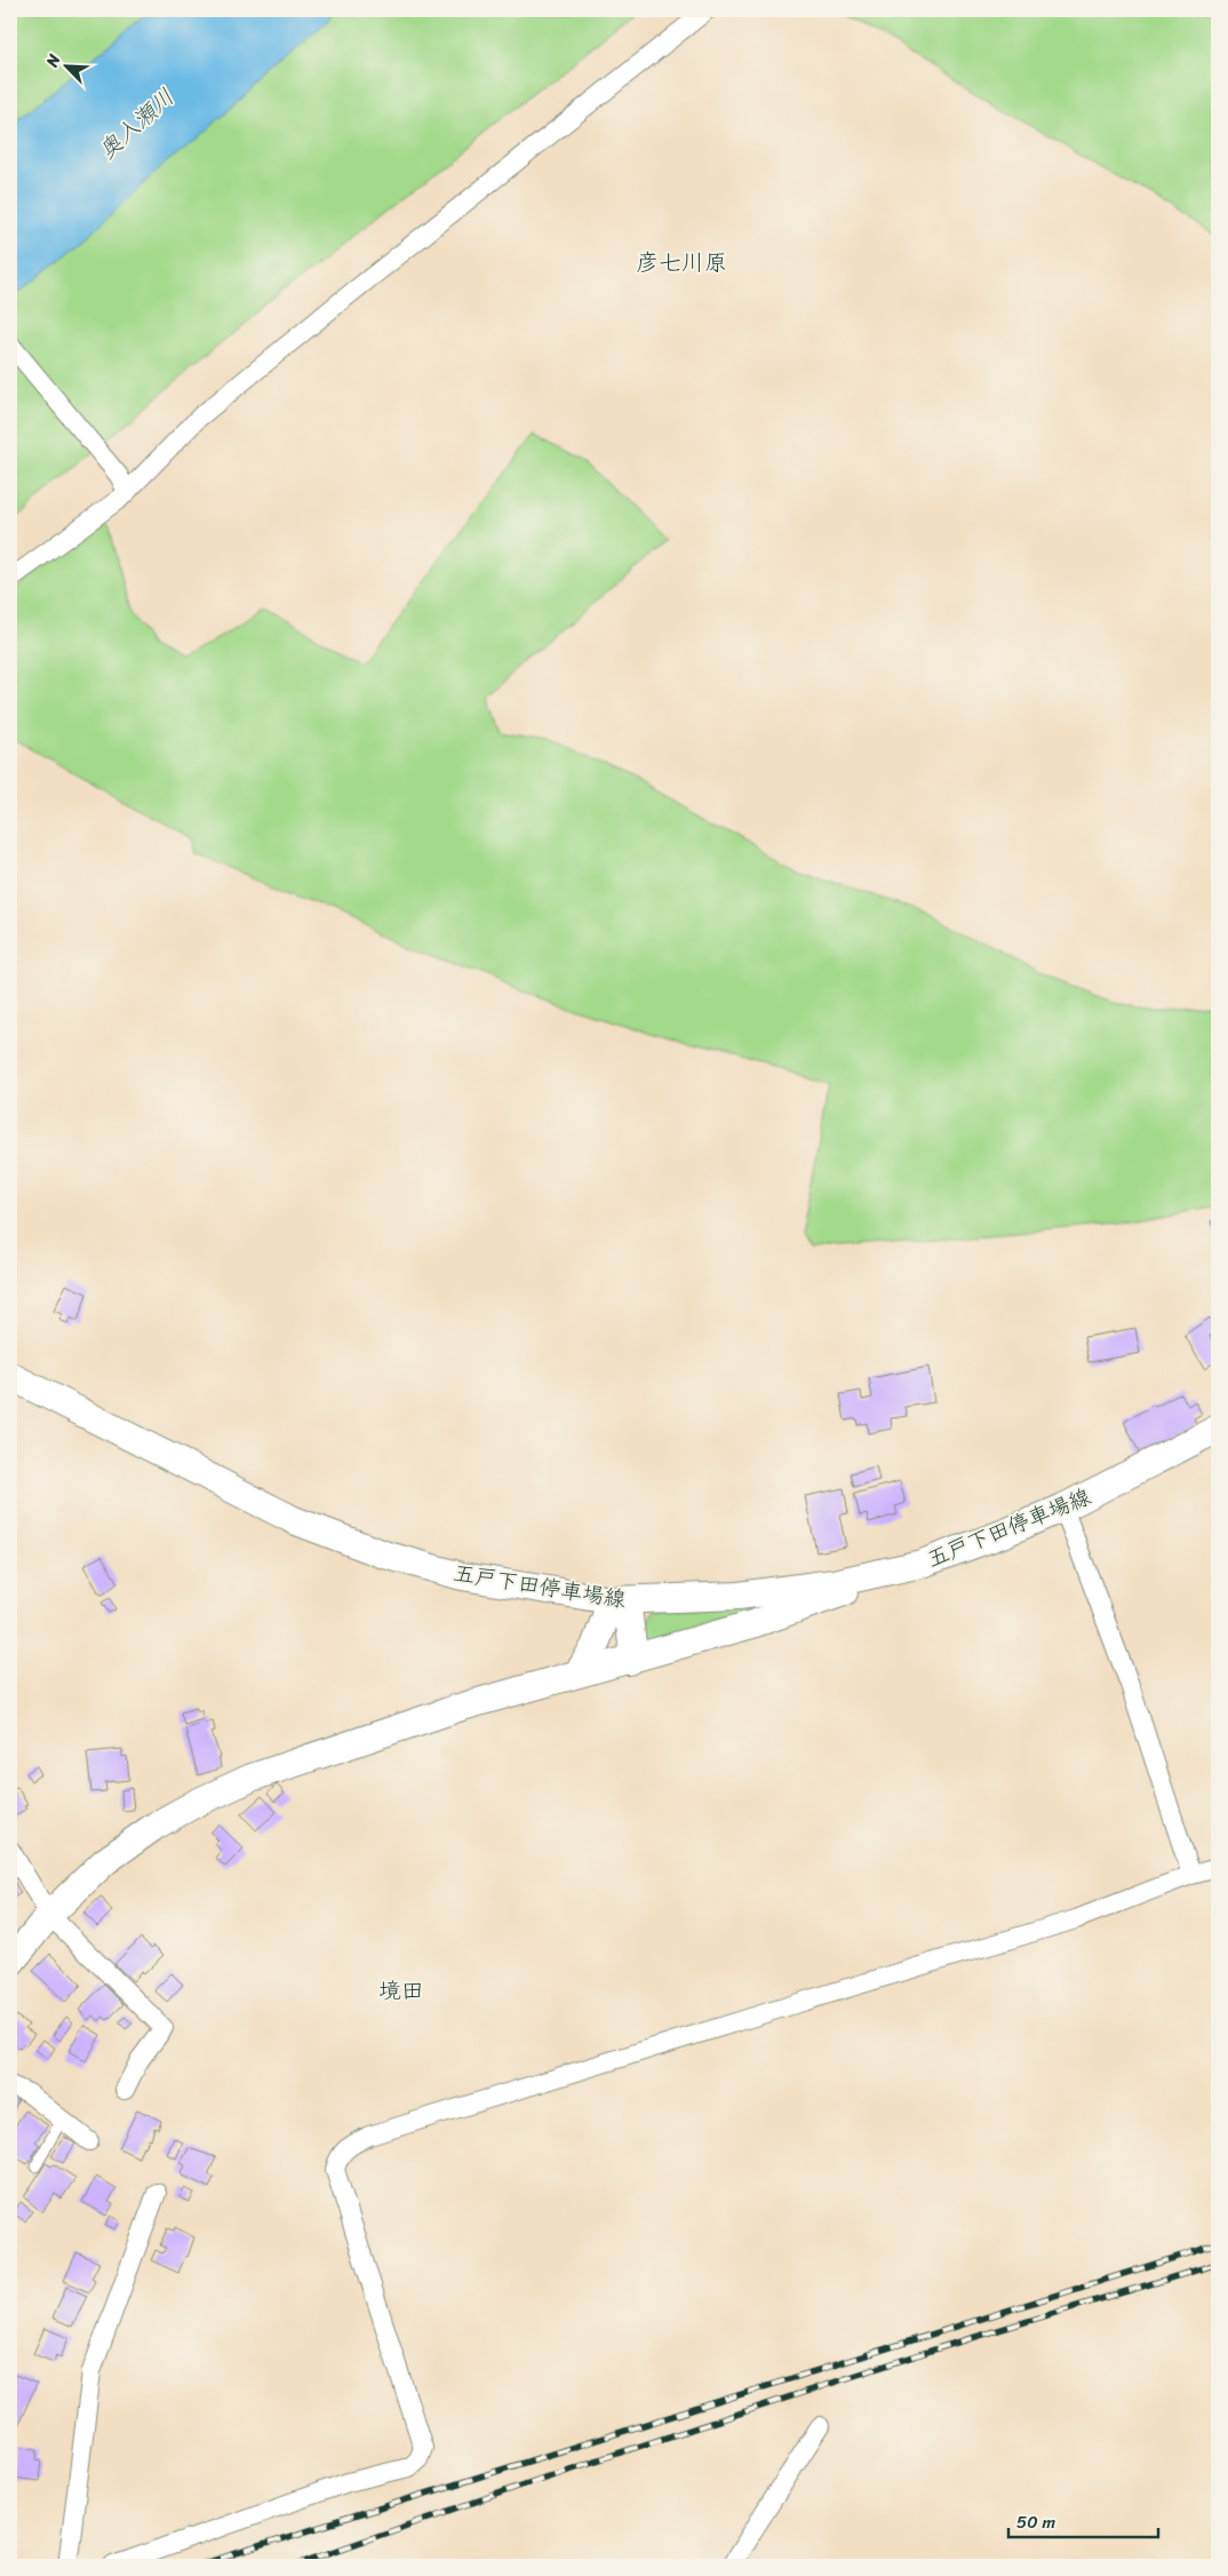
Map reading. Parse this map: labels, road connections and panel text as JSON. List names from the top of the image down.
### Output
{
  "streets": {
    "main road": ["五戸下田停車場線"]
  },
  "districts": ["彦七川原", "境田"],
  "water": ["奥入瀬川"],
  "scale_bar": "50 m",
  "north": "top left"
}
